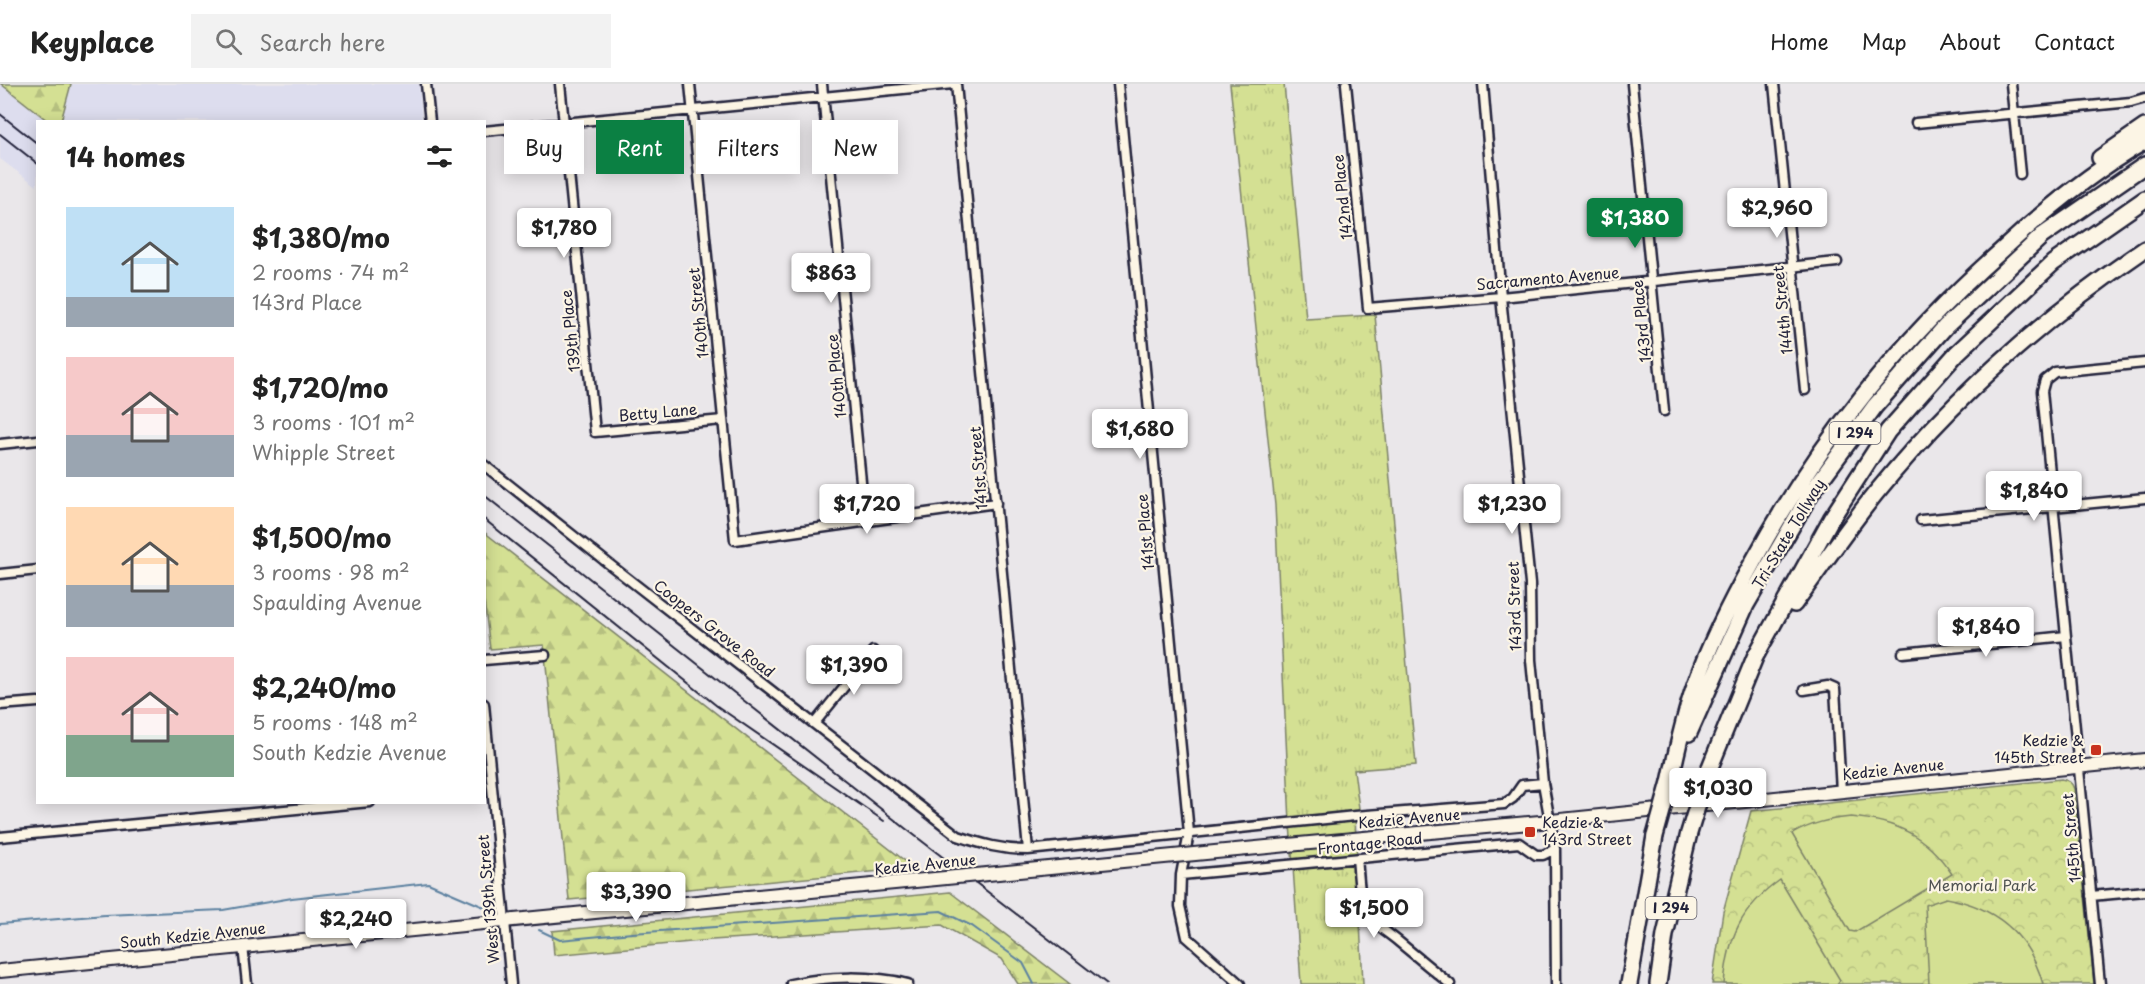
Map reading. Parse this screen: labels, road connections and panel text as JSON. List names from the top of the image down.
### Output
{
  "streets": {
    "highway": ["I 294", "Tri-State Tollway"],
    "main road": ["Kedzie Avenue", "South Kedzie Avenue"],
    "street": [
      "142nd Place",
      "Sacramento Avenue",
      "144th Street",
      "140th Street",
      "143rd Place",
      "139th Place",
      "140th Place",
      "Betty Lane",
      "141st Street",
      "141st Place",
      "143rd Street",
      "Coopers Grove Road",
      "145th Street",
      "Frontage Road",
      "West 139th Street"
    ]
  },
  "crossings": [
    ["142nd Place", "Sacramento Avenue"],
    ["Sacramento Avenue", "144th Street"],
    ["Sacramento Avenue", "143rd Place"],
    ["Sacramento Avenue", "143rd Street"],
    ["140th Street", "140th Place"],
    ["140th Street", "Betty Lane"],
    ["139th Place", "Betty Lane"],
    ["141st Street", "Coopers Grove Road"],
    ["141st Place", "Coopers Grove Road"],
    ["141st Place", "Frontage Road"],
    ["143rd Street", "Coopers Grove Road"],
    ["143rd Street", "Kedzie Avenue"],
    ["143rd Street", "Frontage Road"],
    ["Kedzie Avenue", "145th Street"],
    ["Kedzie Avenue", "South Kedzie Avenue"],
    ["West 139th Street", "South Kedzie Avenue"]
  ],
  "parks": ["Memorial Park"],
  "places": {
    "transit": ["Kedzie & 145th Street", "Kedzie & 143rd Street"]
  },
  "page": {
    "header": "Keyplace",
    "search": "Search here",
    "nav": [
      "Home",
      "Map",
      "About",
      "Contact"
    ],
    "chip": [
      "Buy",
      "Rent",
      "Filters",
      "New"
    ],
    "heading": "14 homes",
    "price": [
      "$2,960",
      "$1,380",
      "$1,780",
      "$863",
      "$1,680",
      "$1,840",
      "$1,720",
      "$1,230",
      "$1,840",
      "$1,390",
      "$1,030",
      "$3,390",
      "$1,500",
      "$2,240"
    ],
    "list": [
      {
        "name": "$1,380/mo",
        "note": "2 rooms · 74 m² · 143rd Place"
      },
      {
        "name": "$1,720/mo",
        "note": "3 rooms · 101 m² · Whipple Street"
      },
      {
        "name": "$1,500/mo",
        "note": "3 rooms · 98 m² · Spaulding Avenue"
      },
      {
        "name": "$2,240/mo",
        "note": "5 rooms · 148 m² · South Kedzie Avenue"
      }
    ]
  }
}
